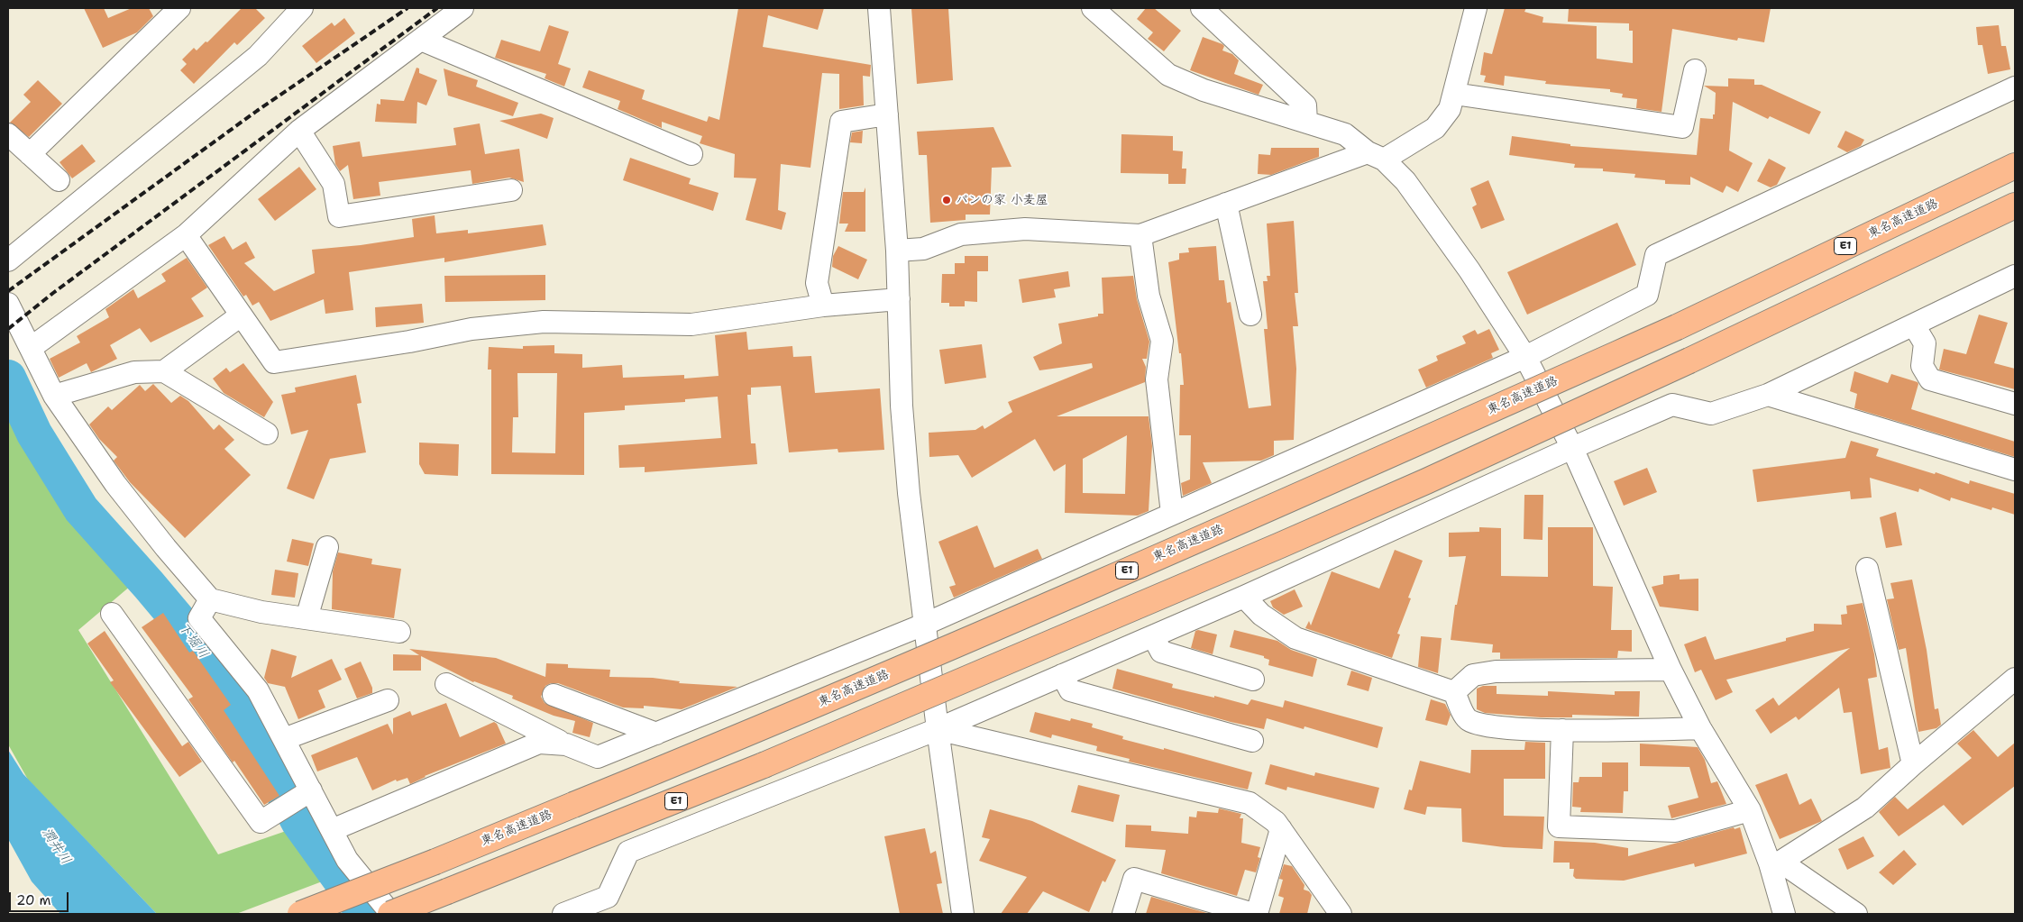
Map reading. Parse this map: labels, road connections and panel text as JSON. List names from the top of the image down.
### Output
{
  "streets": {
    "highway": ["東名高速道路", "E1"]
  },
  "water": ["下堀川", "潤井川"],
  "places": ["パンの家 小麦屋"],
  "scale_bar": "20 m"
}
